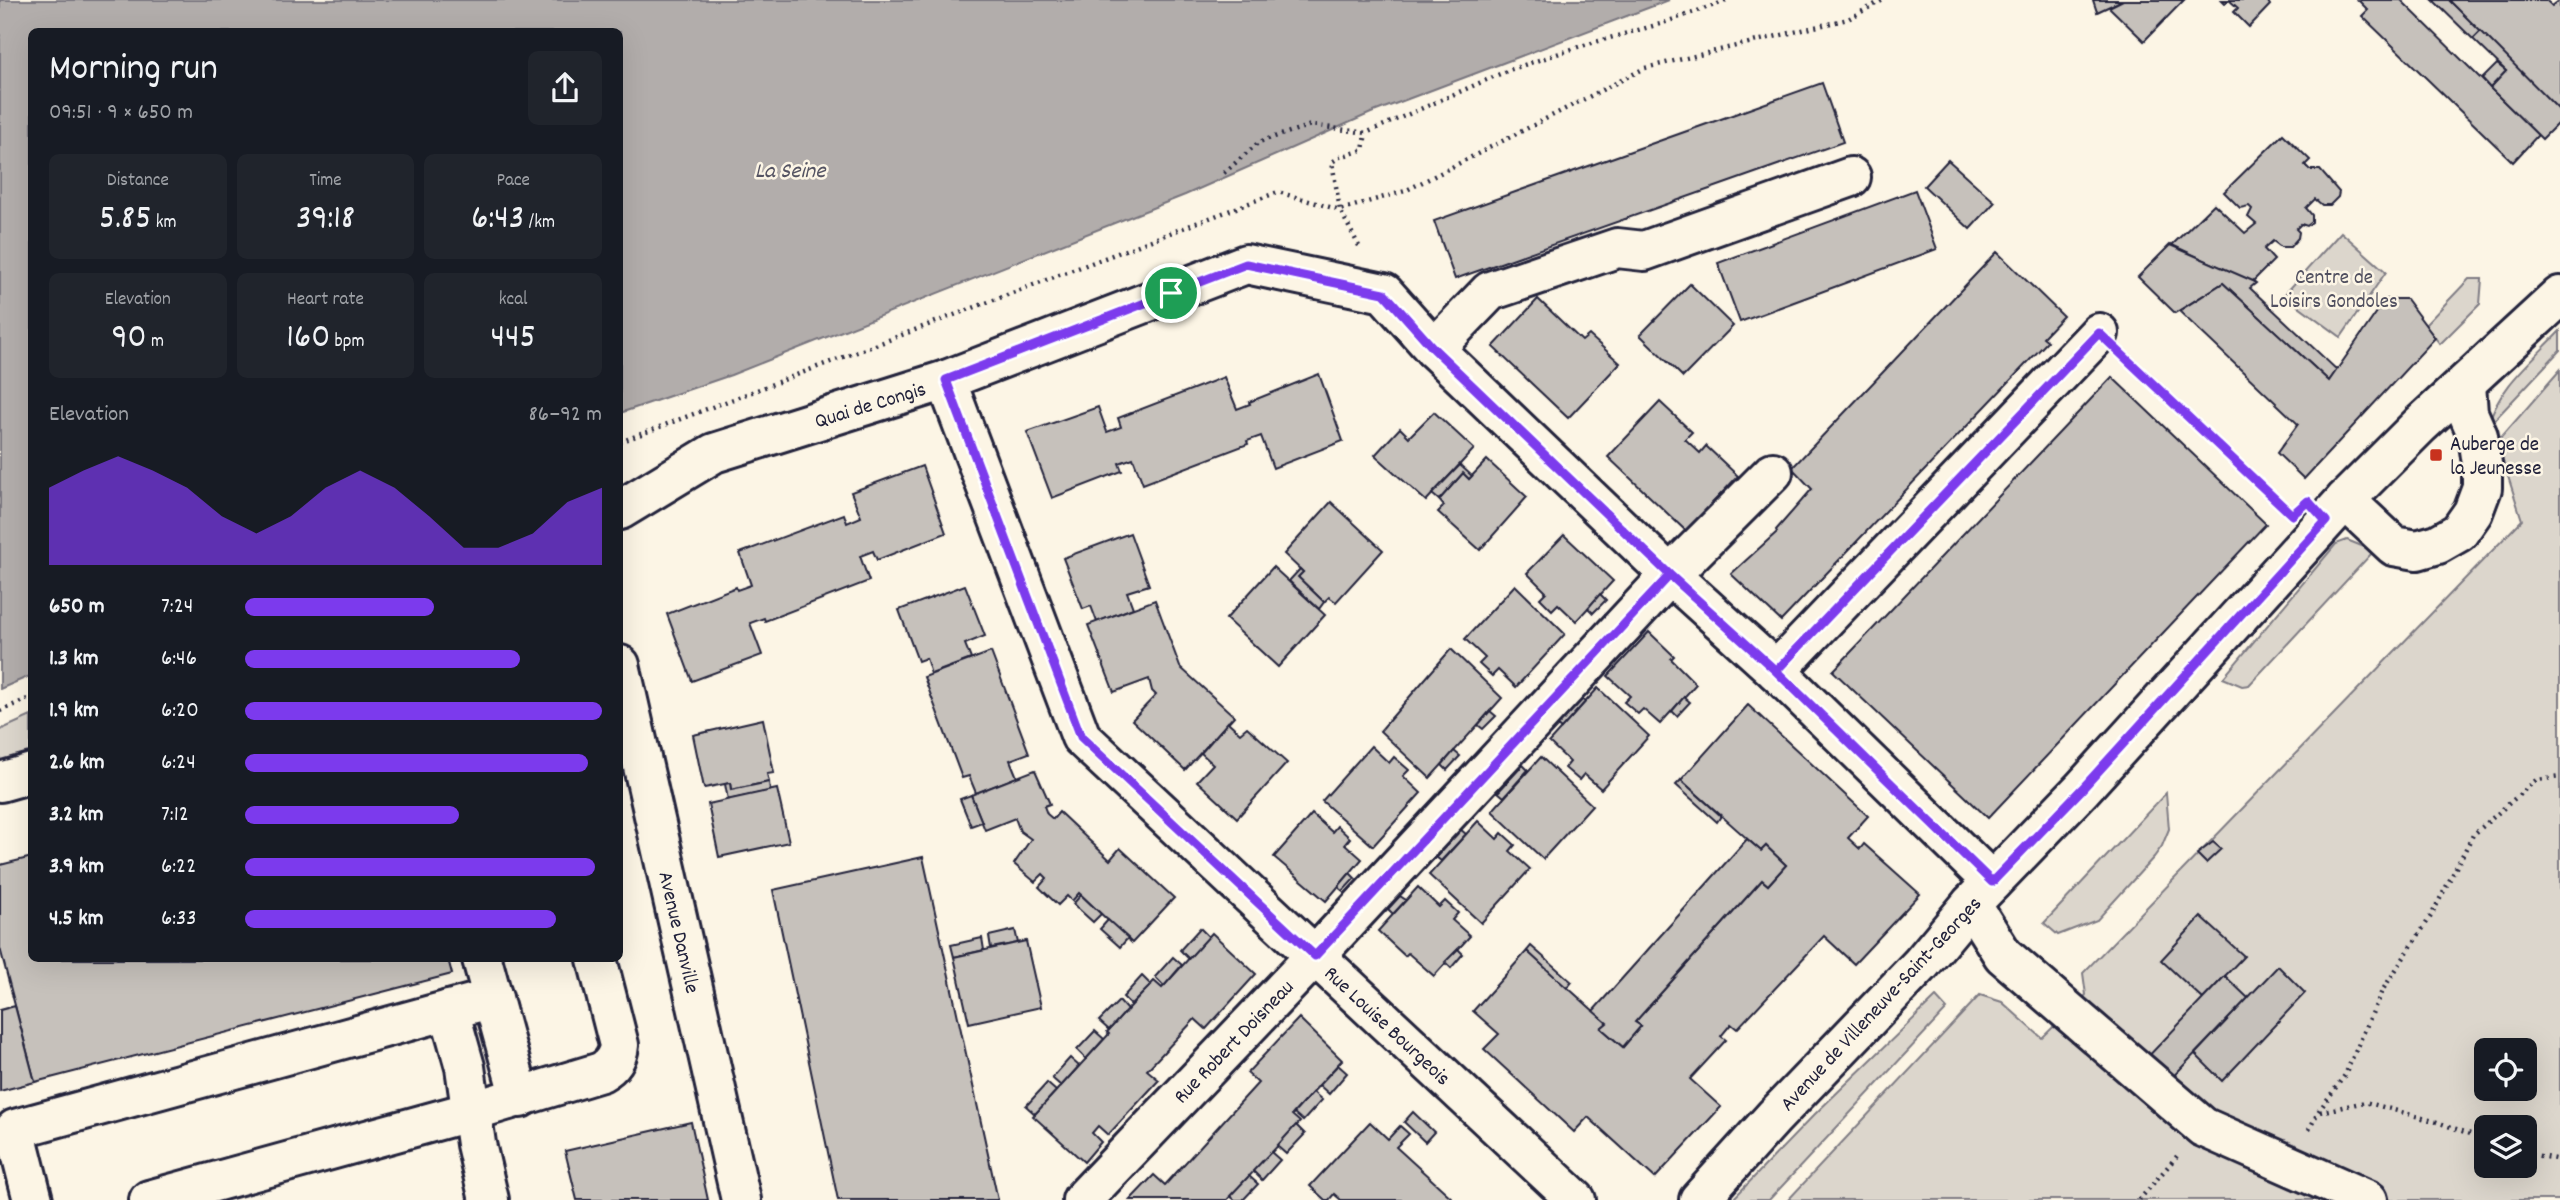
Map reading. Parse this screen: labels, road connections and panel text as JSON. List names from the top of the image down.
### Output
{
  "streets": {
    "street": [
      "Quai de Congis",
      "Avenue Danville",
      "Avenue de Villeneuve-Saint-Georges",
      "Rue Louise Bourgeois",
      "Rue Robert Doisneau"
    ]
  },
  "crossings": [
    ["Quai de Congis", "Rue Louise Bourgeois"],
    ["Rue Louise Bourgeois", "Rue Robert Doisneau"]
  ],
  "water": ["La Seine"],
  "parks": ["Centre de Loisirs Gondoles"],
  "places": {
    "transit": ["Auberge de la Jeunesse"]
  },
  "page": {
    "heading": ["Morning run", "09:51 · 9 × 650 m"],
    "stats": [
      ["Distance", "5.85 km"],
      ["Time", "39:18"],
      ["Pace", "6:43 /km"],
      ["Elevation", "90 m"],
      ["Heart rate", "160 bpm"],
      ["kcal", "445"]
    ],
    "chart": ["Elevation", "86–92 m"],
    "list": [
      {
        "name": "650 m",
        "note": "7:24"
      },
      {
        "name": "1.3 km",
        "note": "6:46"
      },
      {
        "name": "1.9 km",
        "note": "6:20"
      },
      {
        "name": "2.6 km",
        "note": "6:24"
      },
      {
        "name": "3.2 km",
        "note": "7:12"
      },
      {
        "name": "3.9 km",
        "note": "6:22"
      },
      {
        "name": "4.5 km",
        "note": "6:33"
      }
    ]
  }
}
